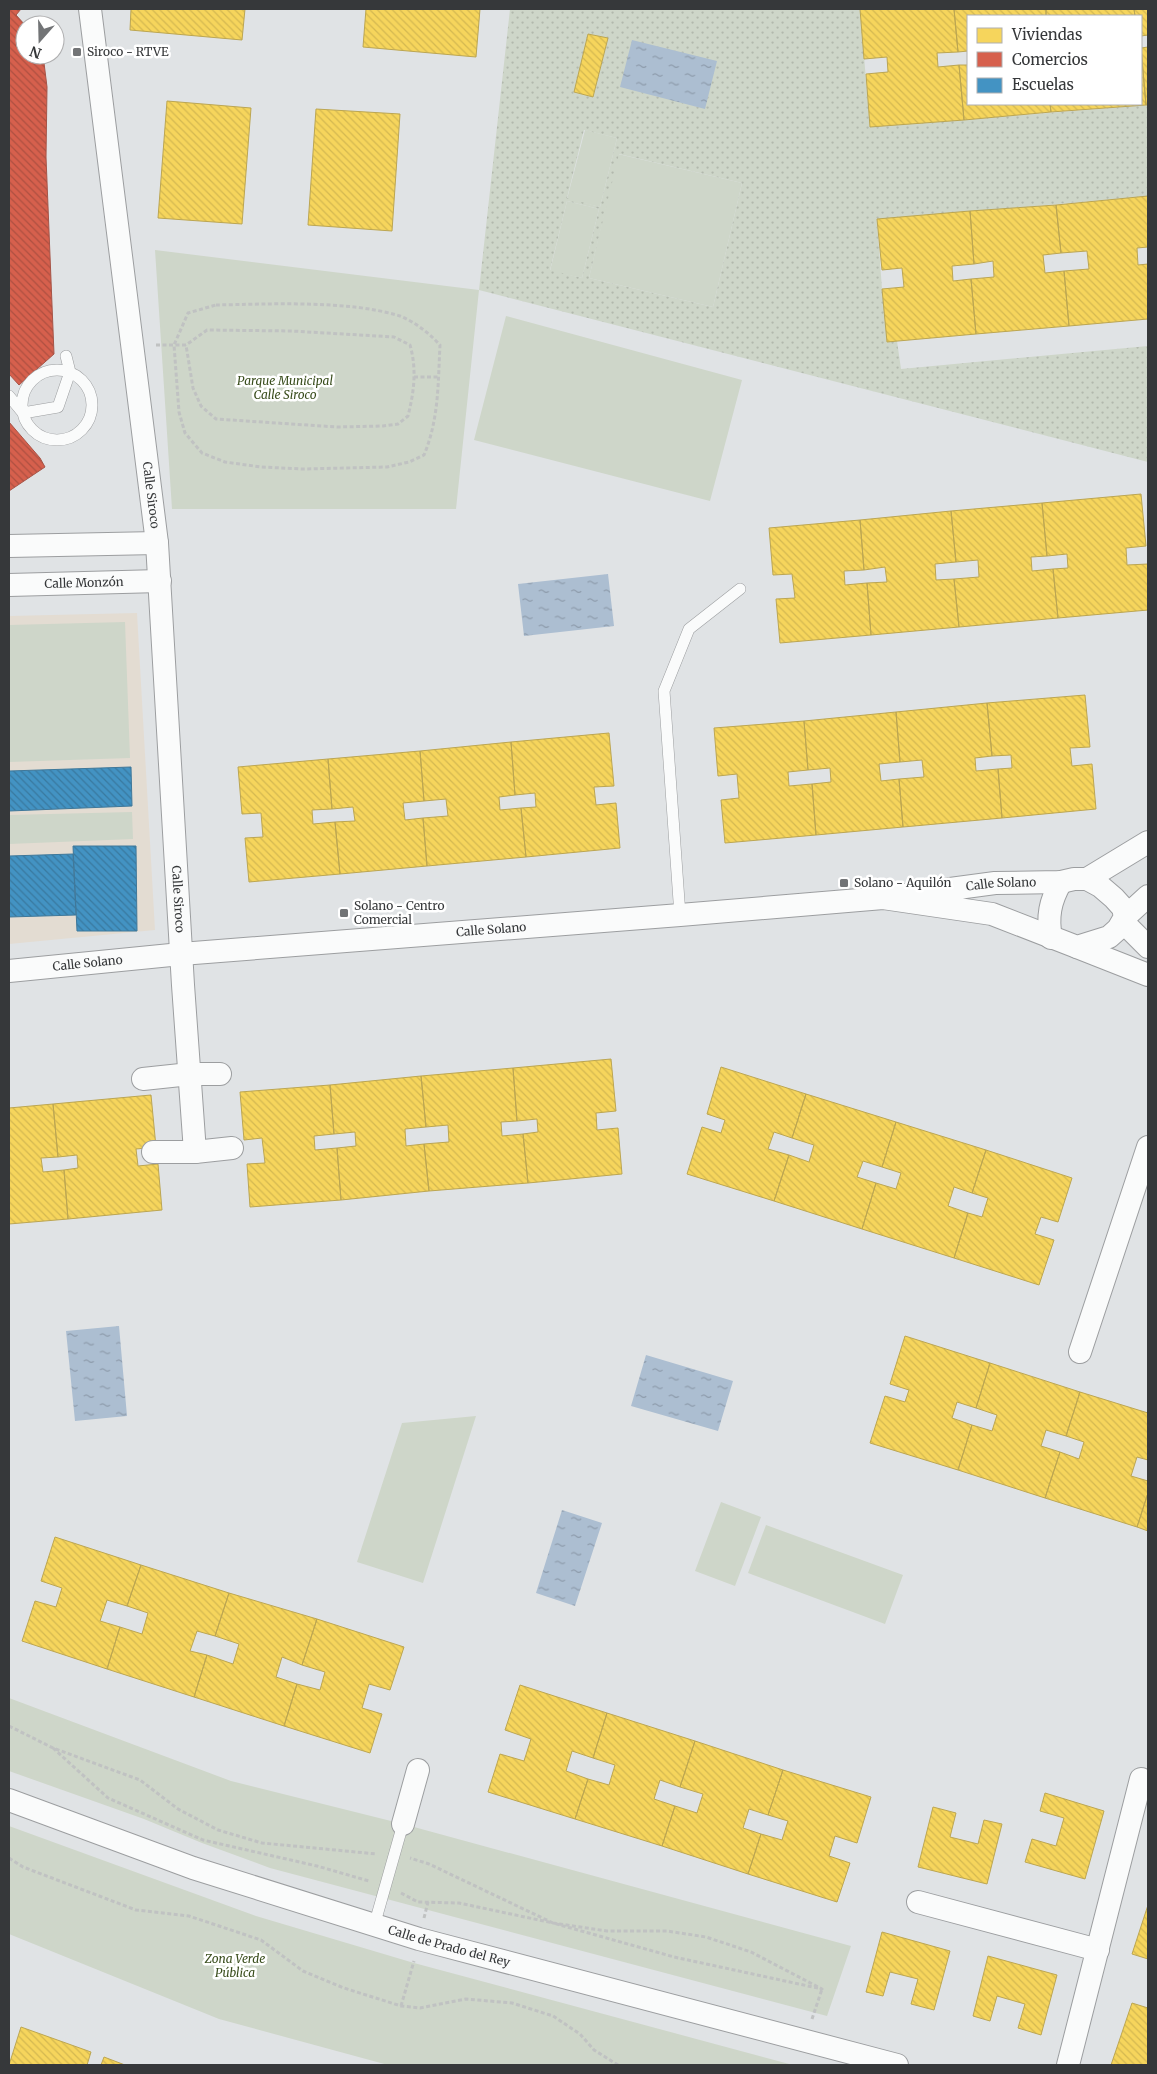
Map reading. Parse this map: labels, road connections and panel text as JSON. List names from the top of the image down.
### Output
{
  "streets": {
    "street": [
      "Calle Siroco",
      "Calle Monzón",
      "Calle Solano",
      "Calle de Prado del Rey"
    ]
  },
  "crossings": [
    ["Calle Siroco", "Calle Monzón"],
    ["Calle Siroco", "Calle Solano"]
  ],
  "parks": ["Parque Municipal Calle Siroco", "Zona Verde Pública"],
  "places": {
    "transit": ["Siroco - RTVE", "Solano - Aquilón", "Solano - Centro Comercial"]
  },
  "legend": ["Viviendas", "Comercios", "Escuelas"],
  "north": "bottom"
}
